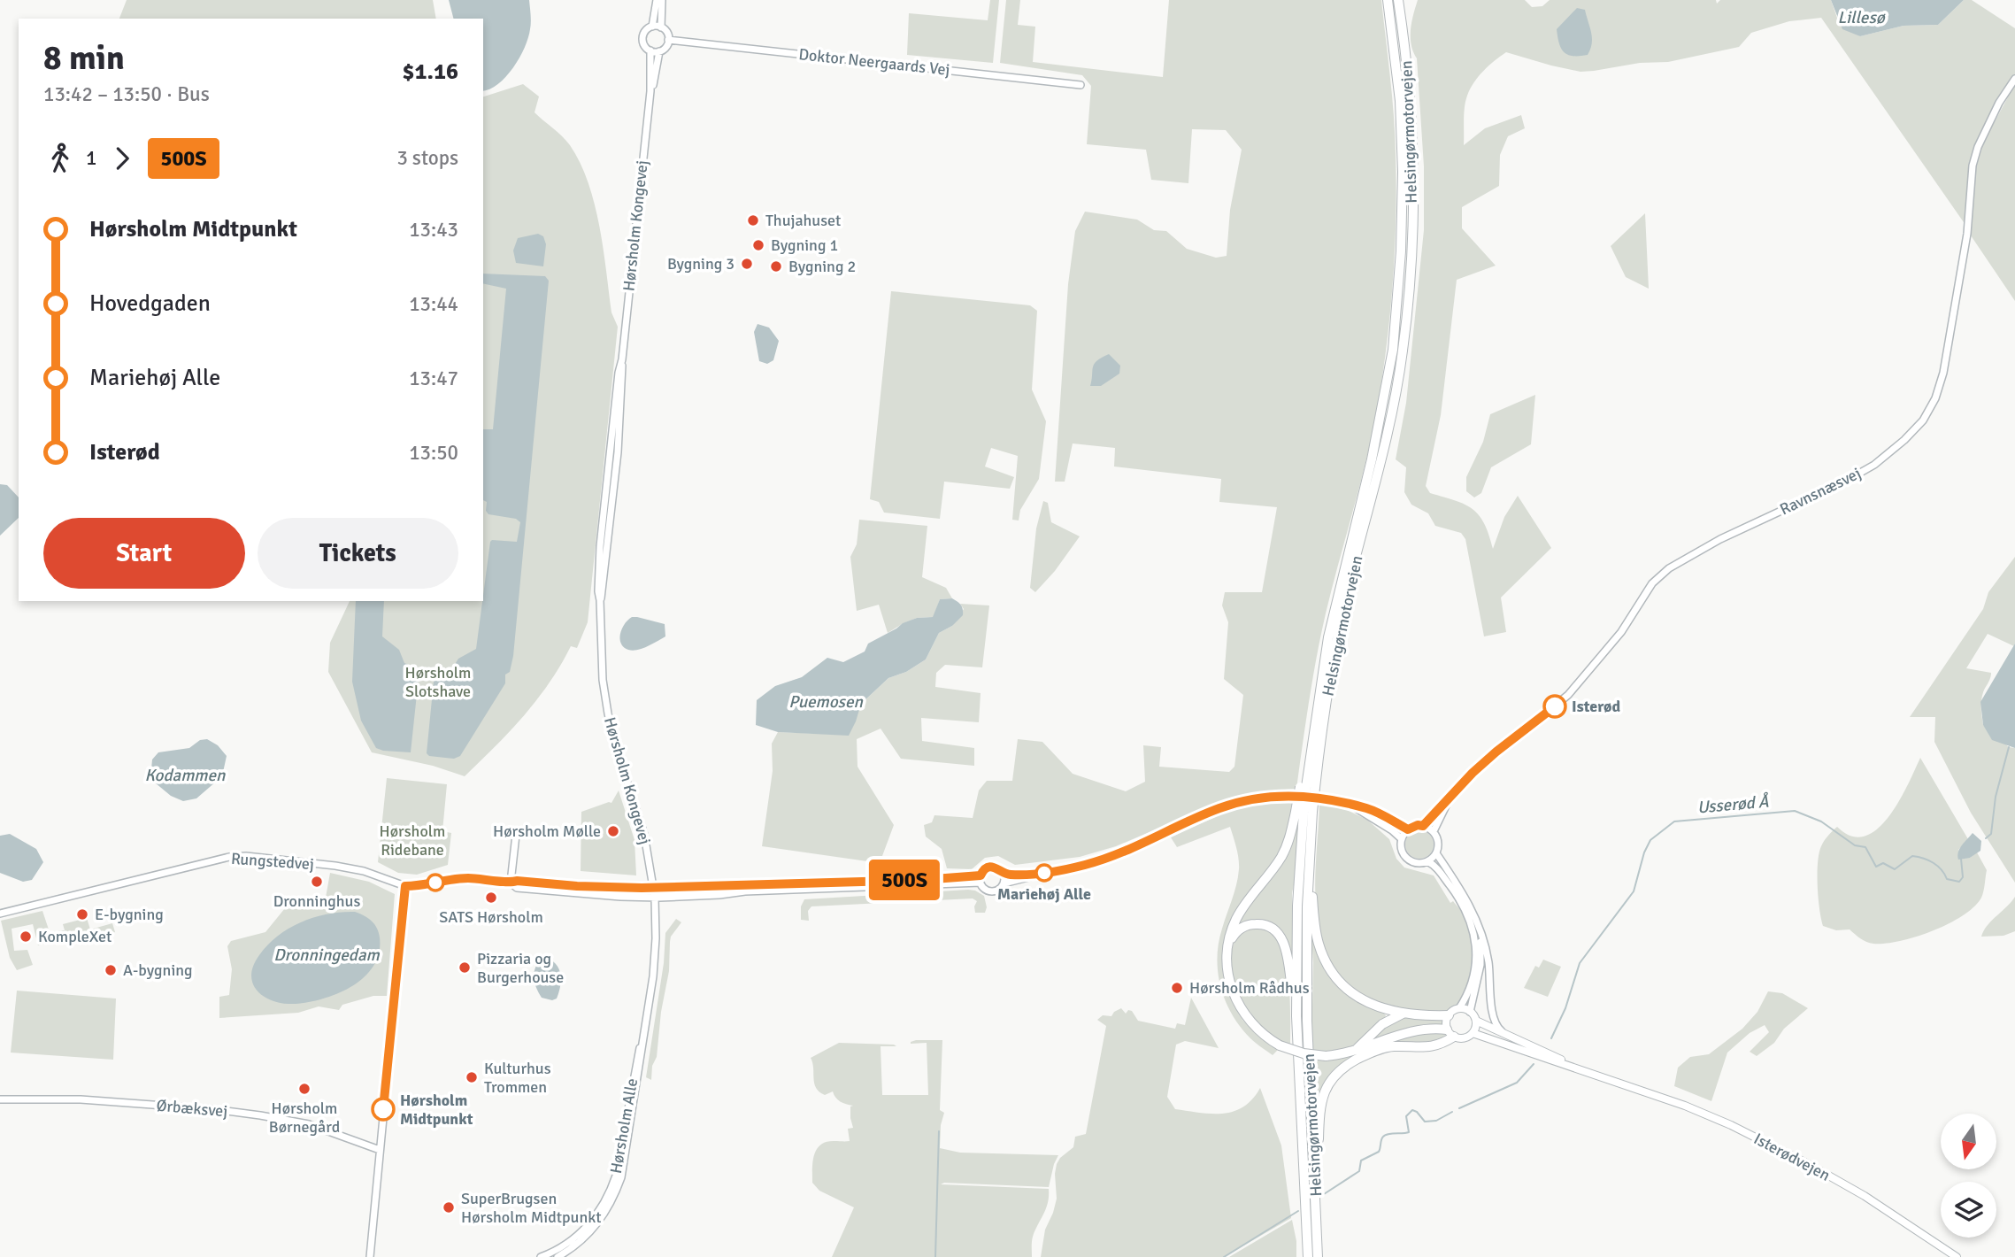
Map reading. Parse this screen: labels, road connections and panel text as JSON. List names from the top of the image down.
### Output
{
  "streets": {
    "highway": ["Helsingørmotorvejen"],
    "main road": [
      "Doktor Neergaards Vej",
      "Hørsholm Kongevej",
      "Ravnsnæsvej",
      "Rungstedvej",
      "Ørbæksvej",
      "Hørsholm Alle",
      "Isterødvejen"
    ]
  },
  "crossings": [
    ["Doktor Neergaards Vej", "Hørsholm Kongevej"],
    ["Hørsholm Kongevej", "Rungstedvej"],
    ["Hørsholm Kongevej", "Hørsholm Alle"],
    ["Rungstedvej", "Hørsholm Alle"]
  ],
  "water": [
    "Lillesø",
    "Puemosen",
    "Kodammen",
    "Usserød Å",
    "Dronningedam"
  ],
  "parks": ["Hørsholm Slotshave", "Hørsholm Ridebane"],
  "places": [
    "Thujahuset",
    "Bygning 1",
    "Bygning 3",
    "Bygning 2",
    "Isterød",
    "Hørsholm Mølle",
    "Mariehøj Alle",
    "Dronninghus",
    "SATS Hørsholm",
    "E-bygning",
    "KompleXet",
    "Pizzaria og Burgerhouse",
    "A-bygning",
    "Hørsholm Rådhus",
    "Kulturhus Trommen",
    "Hørsholm Børnegård",
    "Hørsholm Midtpunkt",
    "SuperBrugsen Hørsholm Midtpunkt"
  ],
  "lines": ["bus line 500S"],
  "north": "bottom",
  "page": {
    "on_map": "500S",
    "heading": ["8 min", "13:42 – 13:50 · Bus", "$1.16"],
    "legs": ["1", "500S", "3 stops"],
    "list": [
      {
        "name": "Hørsholm Midtpunkt",
        "value": "13:43"
      },
      {
        "name": "Hovedgaden",
        "value": "13:44"
      },
      {
        "name": "Mariehøj Alle",
        "value": "13:47"
      },
      {
        "name": "Isterød",
        "value": "13:50"
      }
    ],
    "buttons": ["Start", "Tickets"]
  }
}
